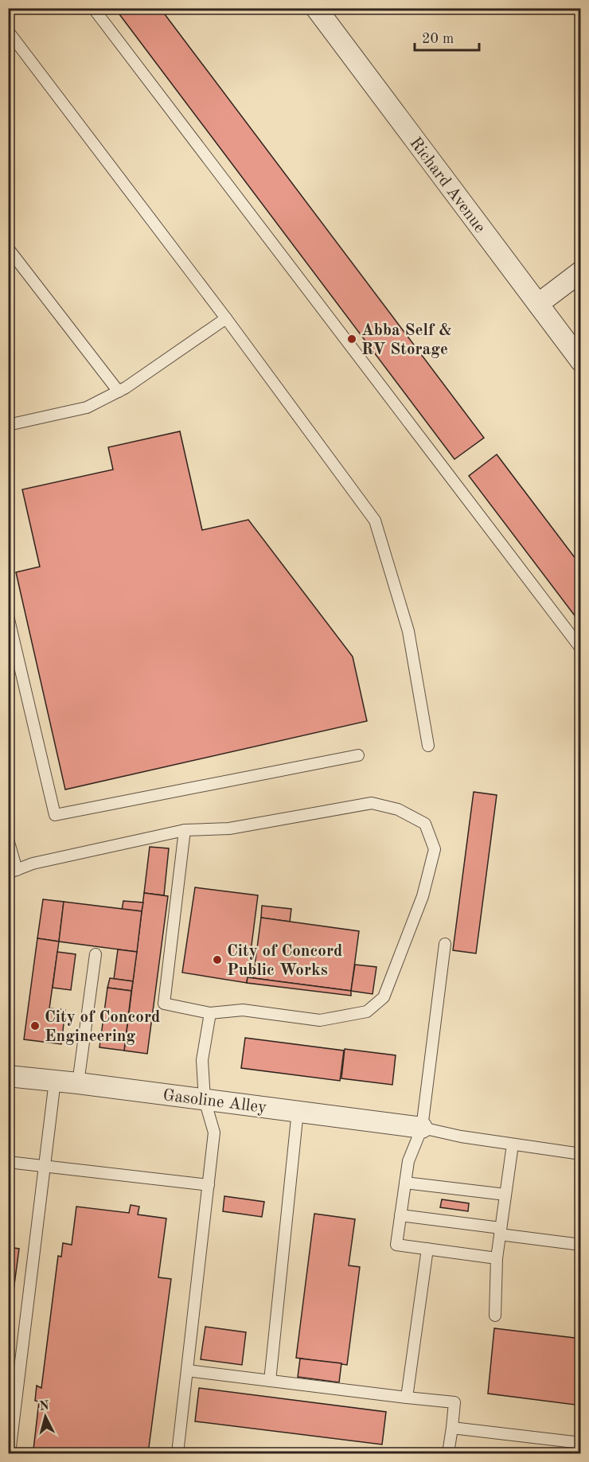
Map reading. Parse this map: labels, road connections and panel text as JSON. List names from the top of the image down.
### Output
{
  "streets": {
    "street": ["Richard Avenue", "Gasoline Alley"]
  },
  "places": ["Abba Self & RV Storage", "City of Concord Public Works", "City of Concord Engineering"],
  "scale_bar": "20 m",
  "north": "top"
}
